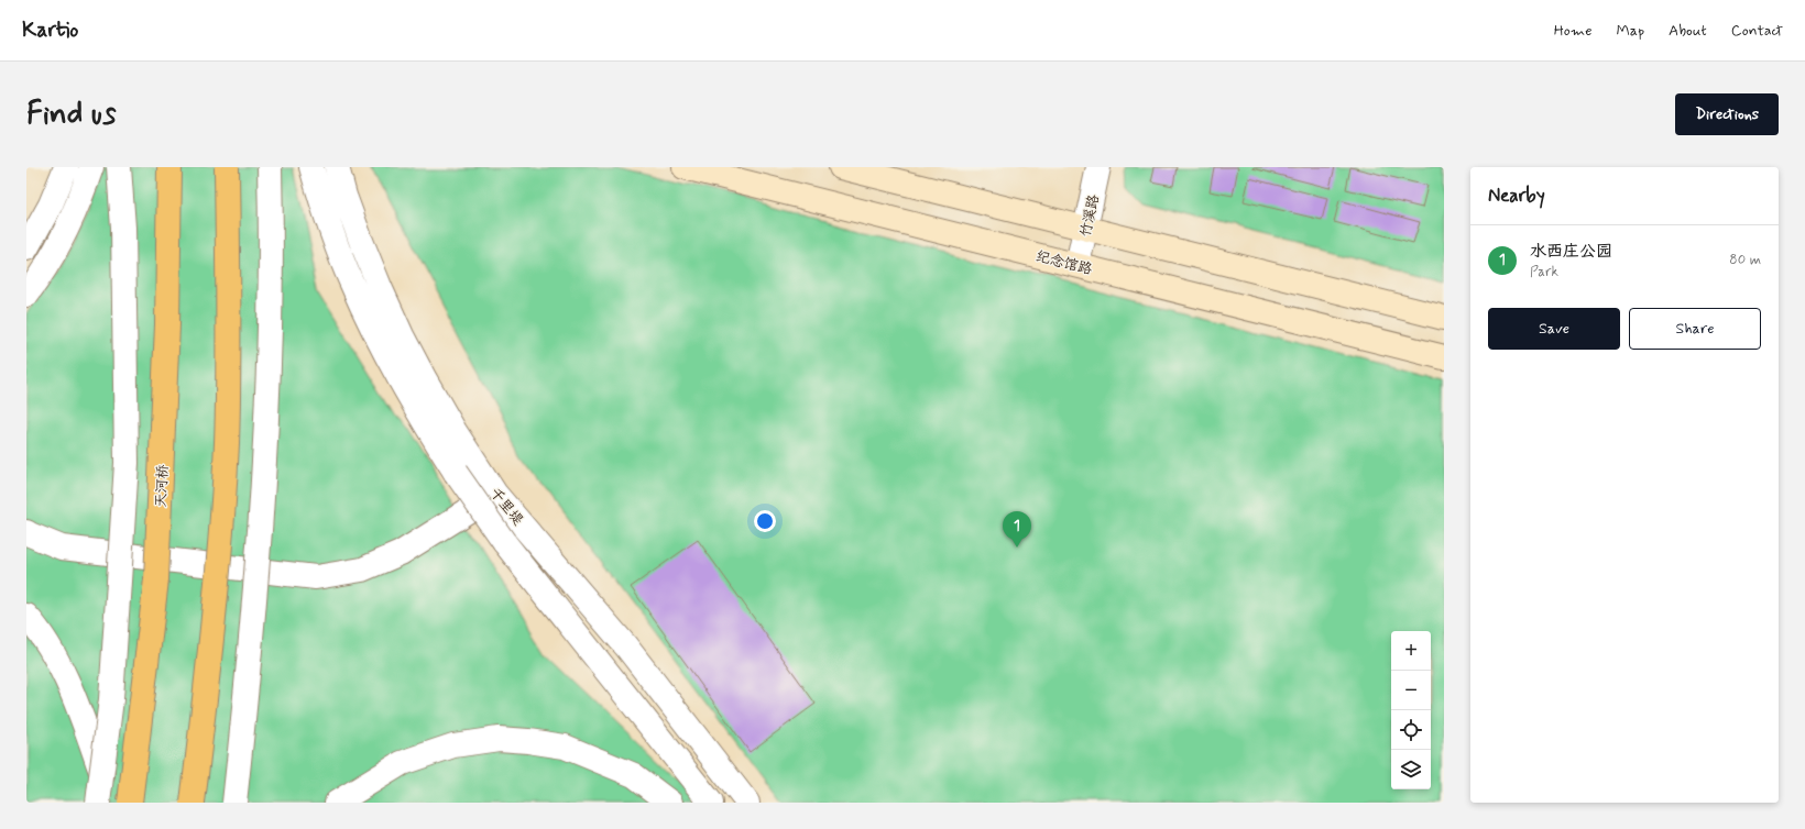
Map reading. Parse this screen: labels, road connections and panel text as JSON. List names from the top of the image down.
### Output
{
  "streets": {
    "highway": ["天河桥"],
    "main road": ["纪念馆路"],
    "street": ["竹溪路", "千里堤"]
  },
  "crossings": [
    ["竹溪路", "纪念馆路"]
  ],
  "page": {
    "header": "Kartio",
    "nav": [
      "Home",
      "Map",
      "About",
      "Contact"
    ],
    "buttons": [
      "Directions",
      ["Save", "Share"]
    ],
    "title": "Find us",
    "heading": "Nearby",
    "list": [
      {
        "mark": "1",
        "name": "水西庄公园",
        "note": "Park",
        "value": "80 m"
      }
    ],
    "pins": "1",
    "map_buttons": ["+", "−"]
  }
}
